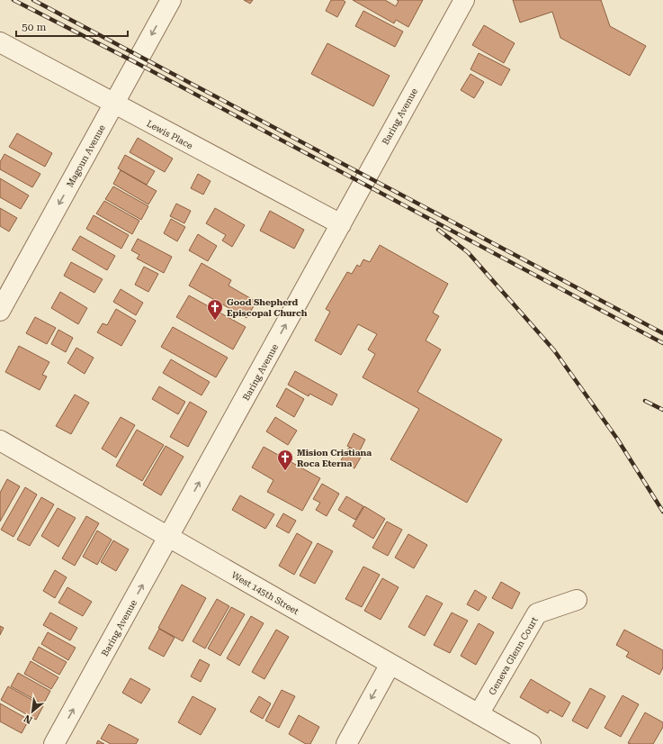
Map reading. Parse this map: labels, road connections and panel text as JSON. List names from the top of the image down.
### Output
{
  "streets": {
    "street": [
      "Baring Avenue",
      "Lewis Place",
      "Magoun Avenue",
      "West 145th Street",
      "Geneva Glenn Court"
    ]
  },
  "crossings": [
    ["Baring Avenue", "Lewis Place"],
    ["Baring Avenue", "West 145th Street"],
    ["Lewis Place", "Magoun Avenue"],
    ["West 145th Street", "Geneva Glenn Court"]
  ],
  "one_way": ["Baring Avenue", "Magoun Avenue"],
  "places": {
    "church": ["Good Shepherd Episcopal Church", "Mision Cristiana Roca Eterna"]
  },
  "scale_bar": "50 m",
  "north": "bottom left"
}
